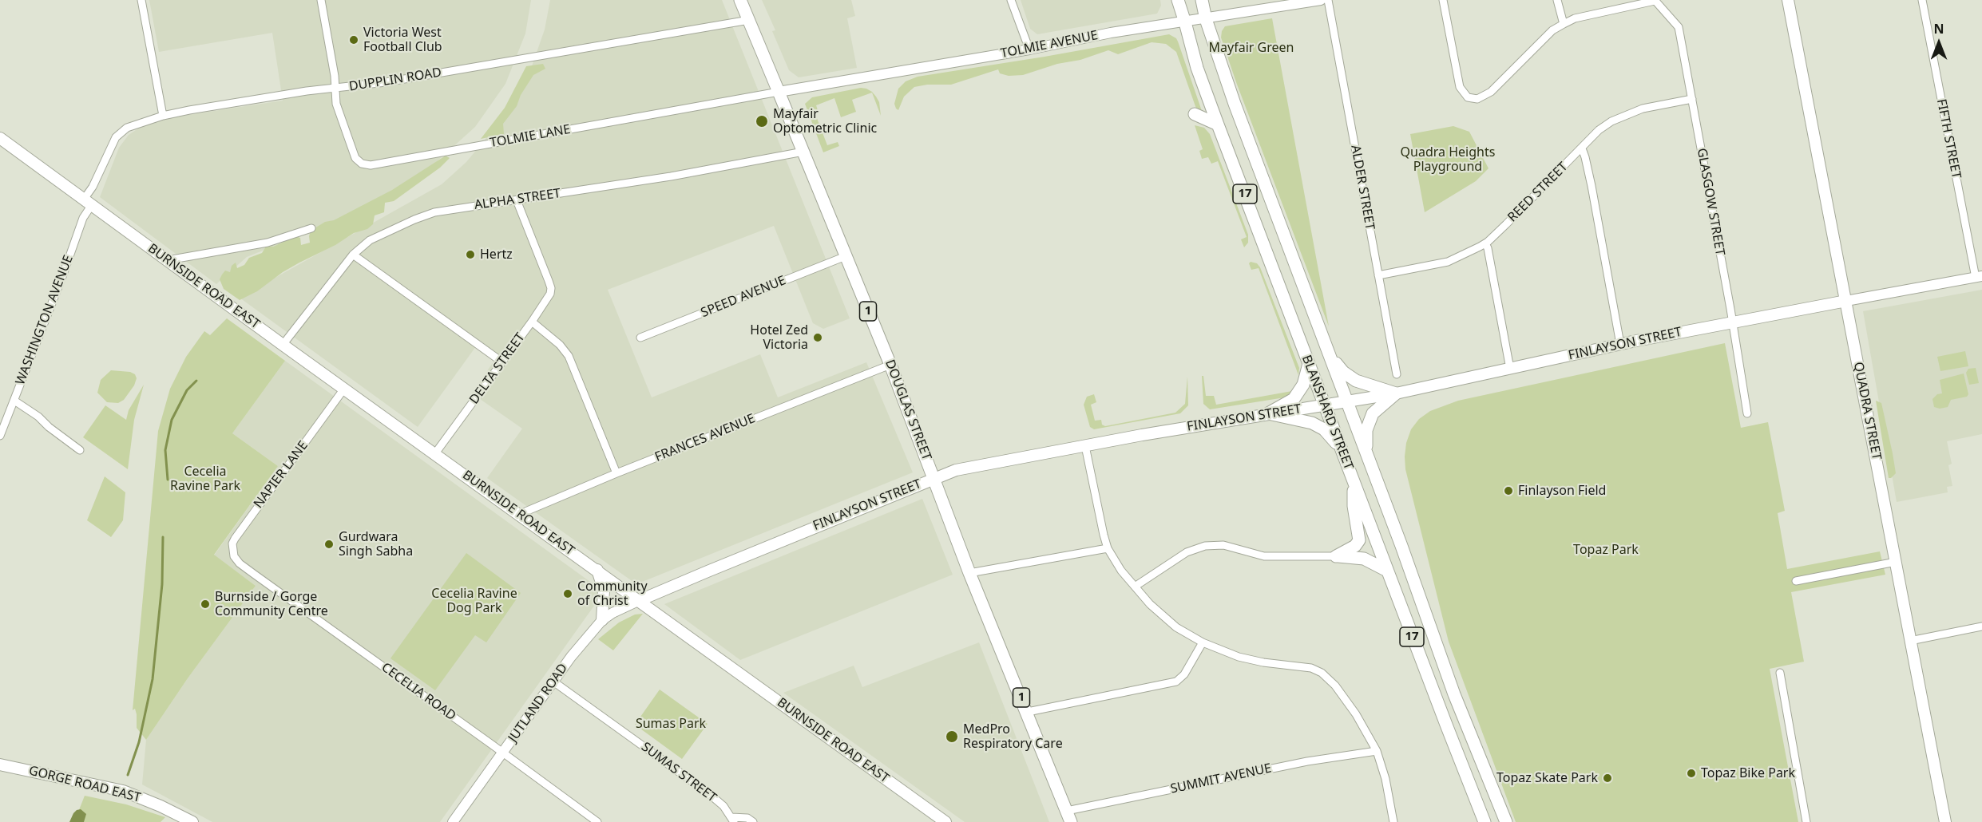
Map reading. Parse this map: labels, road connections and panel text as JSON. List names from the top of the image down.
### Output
{
  "streets": {
    "main road": [
      "17",
      "BURNSIDE ROAD EAST",
      "1",
      "FINLAYSON STREET",
      "DOUGLAS STREET",
      "QUADRA STREET",
      "BLANSHARD STREET",
      "GORGE ROAD EAST"
    ],
    "street": [
      "TOLMIE AVENUE",
      "DUPPLIN ROAD",
      "TOLMIE LANE",
      "FIFTH STREET",
      "ALDER STREET",
      "REED STREET",
      "ALPHA STREET",
      "GLASGOW STREET",
      "SPEED AVENUE",
      "WASHINGTON AVENUE",
      "DELTA STREET",
      "FRANCES AVENUE",
      "NAPIER LANE",
      "CECELIA ROAD",
      "JUTLAND ROAD",
      "SUMAS STREET",
      "SUMMIT AVENUE"
    ]
  },
  "crossings": [
    ["TOLMIE AVENUE", "TOLMIE LANE"],
    ["TOLMIE AVENUE", "DOUGLAS STREET"],
    ["TOLMIE AVENUE", "BLANSHARD STREET"],
    ["DUPPLIN ROAD", "TOLMIE LANE"],
    ["DUPPLIN ROAD", "BURNSIDE ROAD EAST"],
    ["DUPPLIN ROAD", "WASHINGTON AVENUE"],
    ["DUPPLIN ROAD", "DOUGLAS STREET"],
    ["TOLMIE LANE", "DOUGLAS STREET"],
    ["FIFTH STREET", "FINLAYSON STREET"],
    ["ALDER STREET", "REED STREET"],
    ["REED STREET", "GLASGOW STREET"],
    ["ALPHA STREET", "BURNSIDE ROAD EAST"],
    ["ALPHA STREET", "DELTA STREET"],
    ["ALPHA STREET", "DOUGLAS STREET"],
    ["GLASGOW STREET", "FINLAYSON STREET"],
    ["BURNSIDE ROAD EAST", "WASHINGTON AVENUE"],
    ["BURNSIDE ROAD EAST", "FINLAYSON STREET"],
    ["BURNSIDE ROAD EAST", "DELTA STREET"],
    ["BURNSIDE ROAD EAST", "FRANCES AVENUE"],
    ["BURNSIDE ROAD EAST", "NAPIER LANE"],
    ["BURNSIDE ROAD EAST", "JUTLAND ROAD"],
    ["SPEED AVENUE", "DOUGLAS STREET"],
    ["FINLAYSON STREET", "DOUGLAS STREET"],
    ["FINLAYSON STREET", "QUADRA STREET"],
    ["FINLAYSON STREET", "BLANSHARD STREET"],
    ["FINLAYSON STREET", "JUTLAND ROAD"],
    ["DOUGLAS STREET", "FRANCES AVENUE"],
    ["DOUGLAS STREET", "SUMMIT AVENUE"],
    ["NAPIER LANE", "CECELIA ROAD"],
    ["CECELIA ROAD", "JUTLAND ROAD"],
    ["JUTLAND ROAD", "SUMAS STREET"]
  ],
  "parks": [
    "Mayfair Green",
    "Quadra Heights Playground",
    "Cecelia Ravine Park",
    "Topaz Park",
    "Cecelia Ravine Dog Park",
    "Sumas Park"
  ],
  "places": [
    "Victoria West Football Club",
    "Mayfair Optometric Clinic",
    "Hertz",
    "Hotel Zed Victoria",
    "Finlayson Field",
    "Gurdwara Singh Sabha",
    "Community of Christ",
    "Burnside / Gorge Community Centre",
    "MedPro Respiratory Care",
    "Topaz Bike Park",
    "Topaz Skate Park"
  ],
  "north": "top"
}
